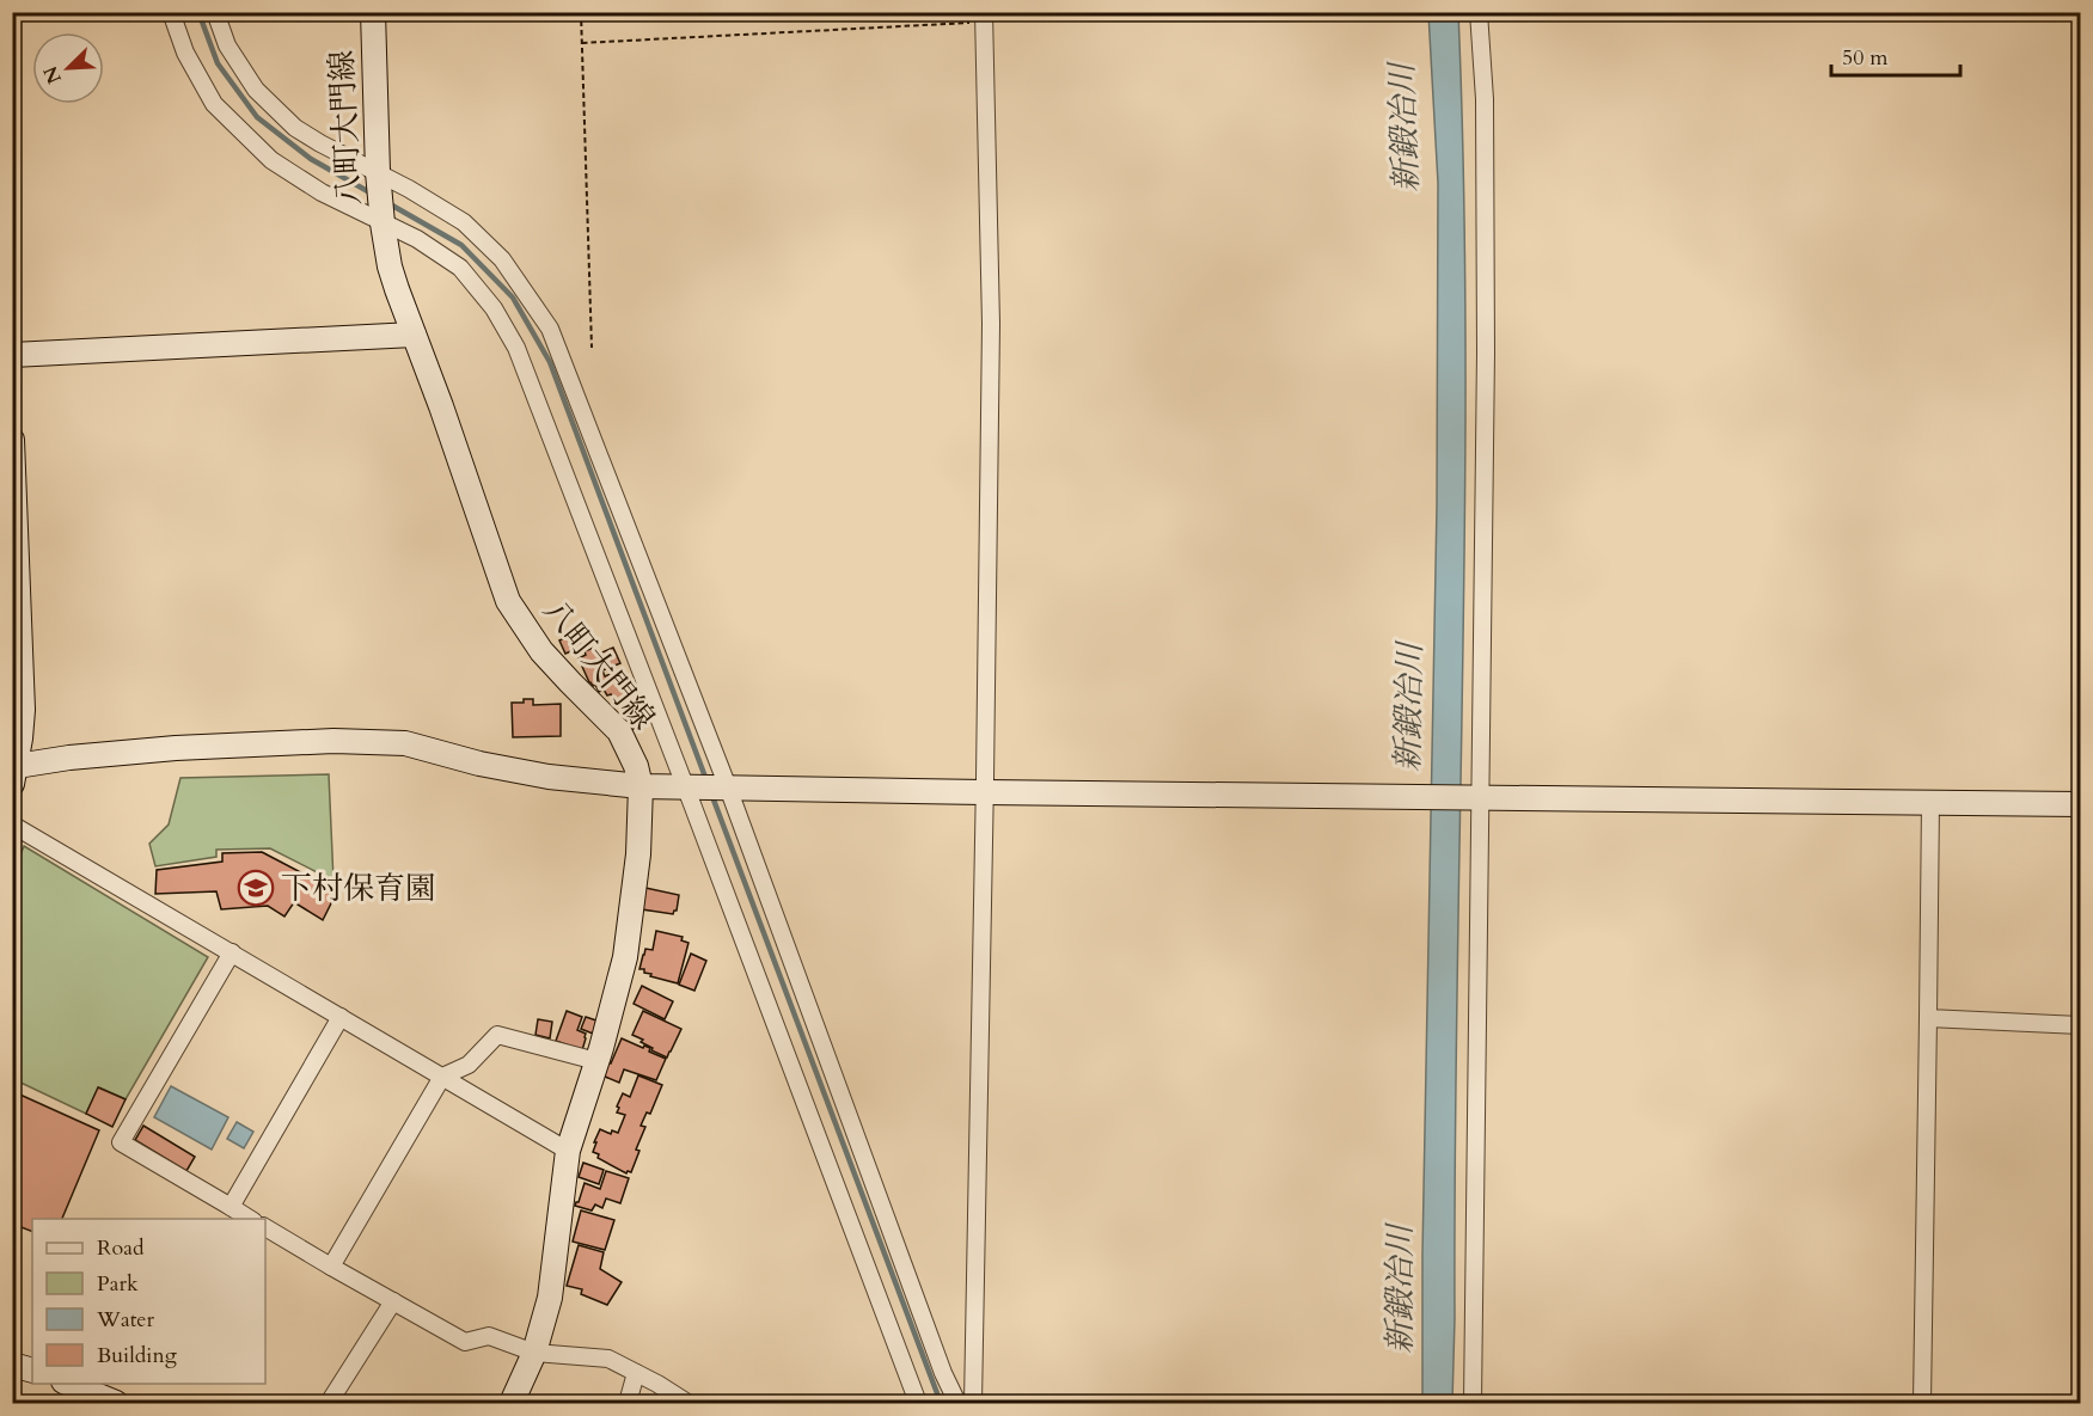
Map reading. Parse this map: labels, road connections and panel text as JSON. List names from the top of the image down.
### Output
{
  "streets": {
    "street": ["八町大門線"]
  },
  "water": ["新鍛冶川"],
  "places": {
    "school or university": ["下村保育園"]
  },
  "legend": [
    "Road",
    "Park",
    "Water",
    "Building"
  ],
  "scale_bar": "50 m",
  "north": "bottom left"
}
